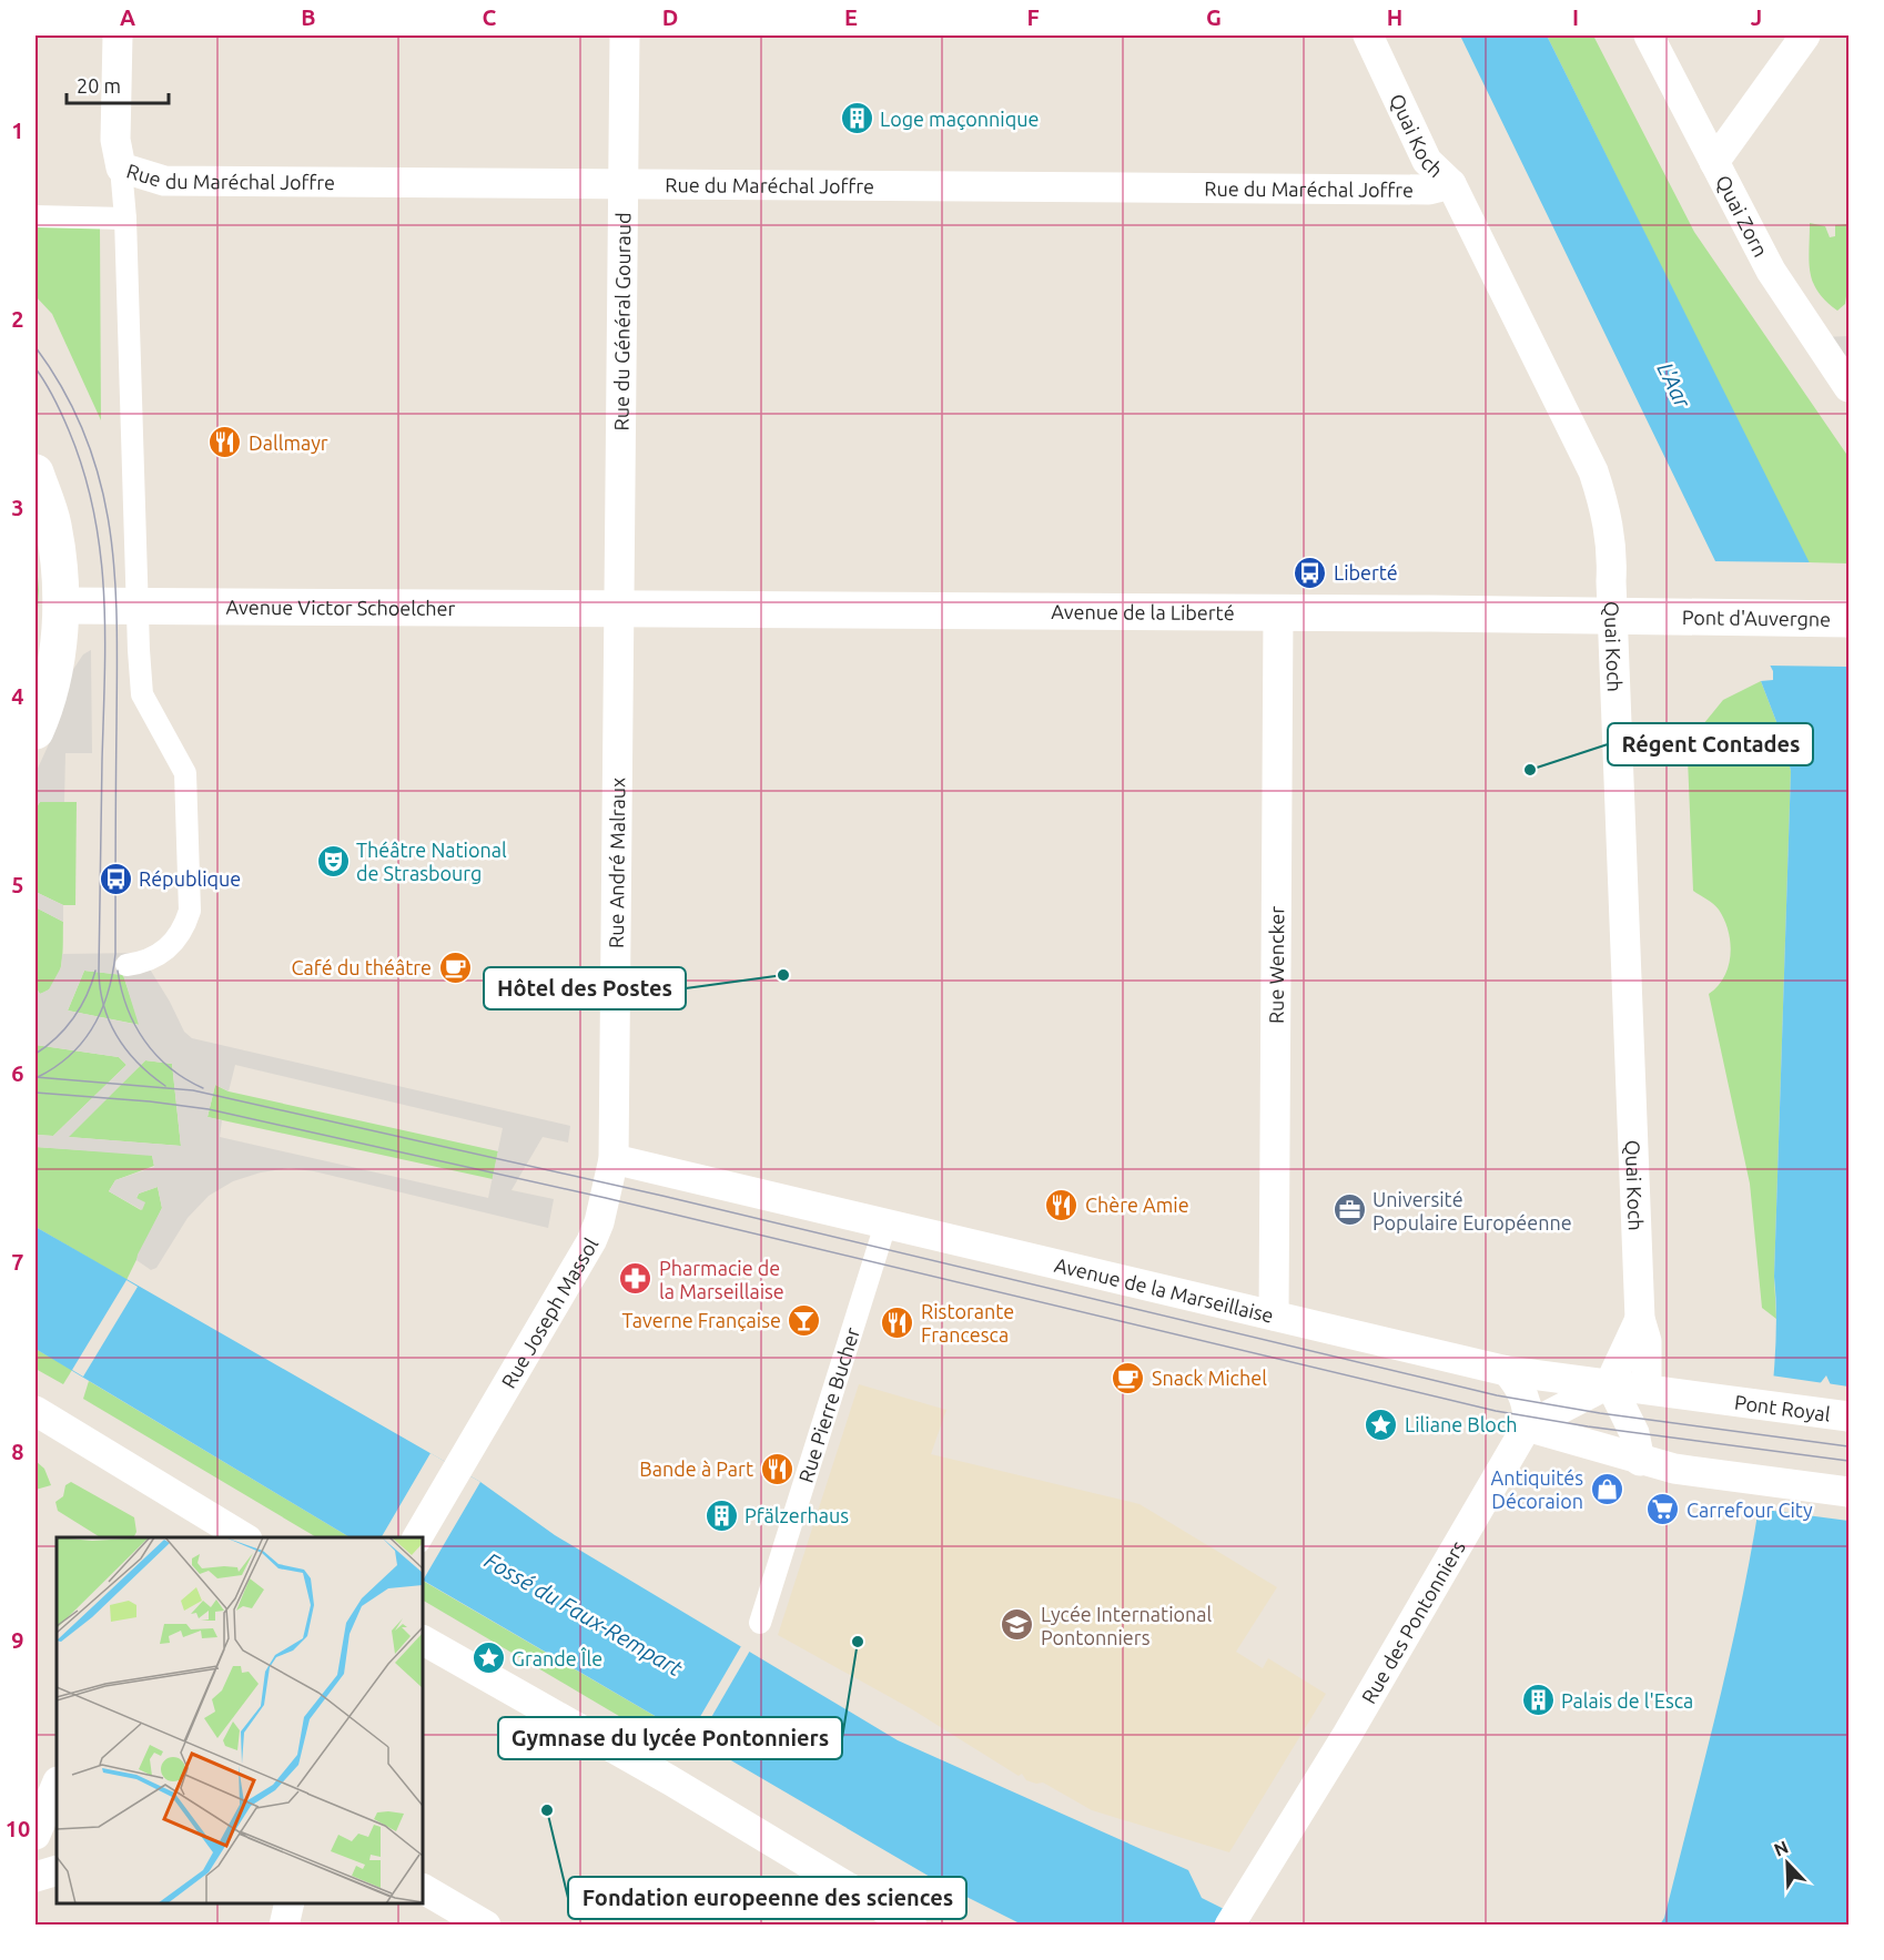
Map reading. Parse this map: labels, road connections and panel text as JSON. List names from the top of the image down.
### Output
{
  "streets": {
    "street": [
      "Quai Koch",
      "Rue du Maréchal Joffre",
      "Quai Zorn",
      "Rue du Général Gouraud",
      "Avenue Victor Schoelcher",
      "Avenue de la Liberté",
      "Pont d'Auvergne",
      "Rue André Malraux",
      "Rue Wencker",
      "Avenue de la Marseillaise",
      "Rue Joseph Massol",
      "Rue Pierre Bucher",
      "Pont Royal",
      "Rue des Pontonniers"
    ]
  },
  "crossings": [
    ["Quai Koch", "Rue du Maréchal Joffre"],
    ["Quai Koch", "Avenue de la Liberté"],
    ["Quai Koch", "Avenue de la Marseillaise"],
    ["Rue du Maréchal Joffre", "Rue du Général Gouraud"],
    ["Rue du Général Gouraud", "Avenue Victor Schoelcher"],
    ["Rue du Général Gouraud", "Avenue de la Liberté"],
    ["Rue du Général Gouraud", "Rue André Malraux"],
    ["Avenue Victor Schoelcher", "Avenue de la Liberté"],
    ["Avenue Victor Schoelcher", "Rue André Malraux"],
    ["Avenue de la Liberté", "Pont d'Auvergne"],
    ["Avenue de la Liberté", "Rue André Malraux"],
    ["Avenue de la Liberté", "Rue Wencker"],
    ["Rue André Malraux", "Avenue de la Marseillaise"],
    ["Rue André Malraux", "Rue Joseph Massol"],
    ["Rue Wencker", "Avenue de la Marseillaise"],
    ["Avenue de la Marseillaise", "Rue Joseph Massol"],
    ["Avenue de la Marseillaise", "Rue Pierre Bucher"],
    ["Avenue de la Marseillaise", "Pont Royal"]
  ],
  "water": ["L'Aar", "Fossé du Faux-Rempart"],
  "places": {
    "building": ["Loge maçonnique", "Pfälzerhaus", "Palais de l'Esca"],
    "restaurant": [
      "Dallmayr",
      "Chère Amie",
      "Ristorante Francesca",
      "Bande à Part"
    ],
    "bus stop": ["Liberté", "République"],
    "other": [
      "Régent Contades",
      "Hôtel des Postes",
      "Gymnase du lycée Pontonniers",
      "Fondation europeenne des sciences"
    ],
    "theatre": ["Théâtre National de Strasbourg"],
    "cafe": ["Café du théâtre", "Snack Michel"],
    "office": ["Université Populaire Européenne"],
    "pharmacy": ["Pharmacie de la Marseillaise"],
    "bar": ["Taverne Française"],
    "place": ["Liliane Bloch", "Grande Île"],
    "shop": ["Antiquités Décoraion"],
    "supermarket": ["Carrefour City"],
    "school or university": ["Lycée International Pontonniers"]
  },
  "scale_bar": "20 m",
  "north": "top left",
  "grid": {
    "columns": [
      "A",
      "B",
      "C",
      "D",
      "E",
      "F",
      "G",
      "H",
      "I",
      "J"
    ],
    "rows": [
      "1",
      "2",
      "3",
      "4",
      "5",
      "6",
      "7",
      "8",
      "9",
      "10"
    ]
  }
}
